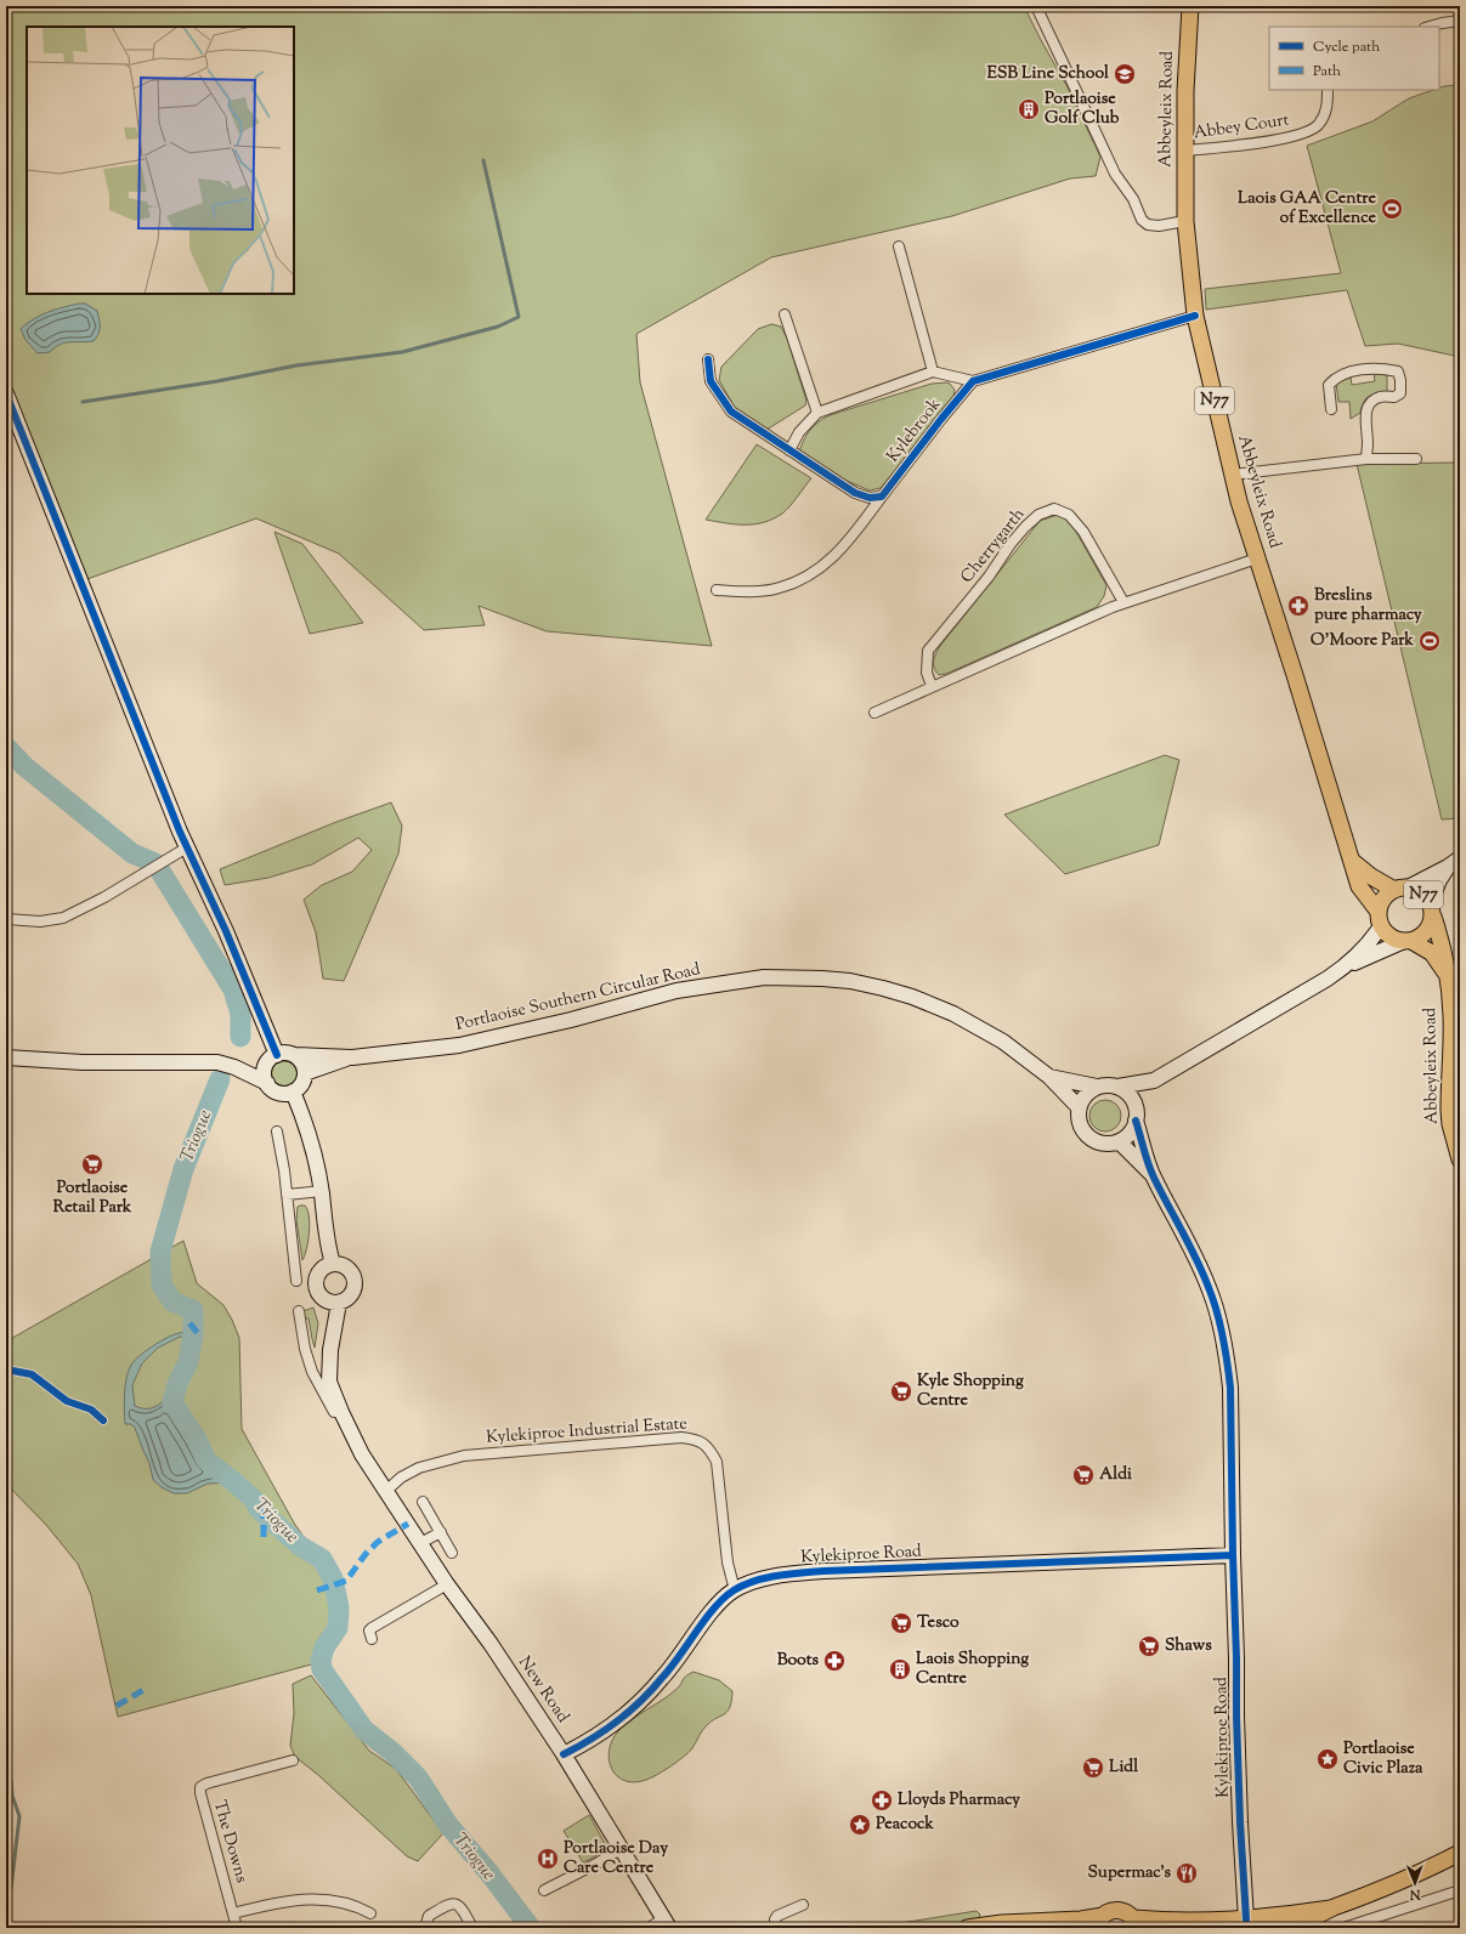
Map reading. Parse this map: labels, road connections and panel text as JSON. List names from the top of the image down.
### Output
{
  "streets": {
    "main road": [
      "Abbeyleix Road",
      "N77",
      "Portlaoise Southern Circular Road",
      "Kylekiproe Road",
      "New Road"
    ],
    "street": [
      "Abbey Court",
      "Kylebrook",
      "Cherrygarth",
      "Kylekiproe Industrial Estate",
      "The Downs"
    ]
  },
  "crossings": [
    ["Abbeyleix Road", "Abbey Court"],
    ["Abbeyleix Road", "N77"],
    ["Kylekiproe Industrial Estate", "Kylekiproe Road"],
    ["Kylekiproe Industrial Estate", "New Road"],
    ["Kylekiproe Road", "New Road"]
  ],
  "water": ["Triogue"],
  "places": {
    "school or university": ["ESB Line School"],
    "building": ["Portlaoise Golf Club", "Laois Shopping Centre"],
    "sports": ["Laois GAA Centre of Excellence", "O'Moore Park"],
    "pharmacy": ["Breslins pure pharmacy", "Boots", "Lloyds Pharmacy"],
    "supermarket": [
      "Portlaoise Retail Park",
      "Kyle Shopping Centre",
      "Aldi",
      "Tesco",
      "Shaws",
      "Lidl"
    ],
    "place": ["Portlaoise Civic Plaza", "Peacock"],
    "hospital": ["Portlaoise Day Care Centre"],
    "restaurant": ["Supermac's"]
  },
  "legend": ["Cycle path", "Path"],
  "north": "bottom"
}
